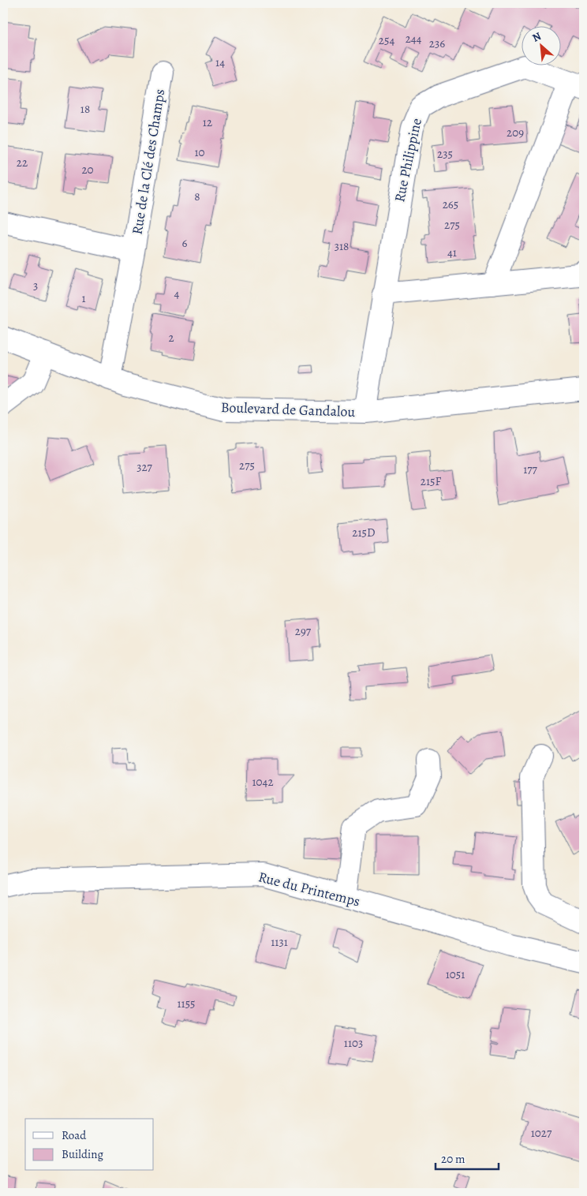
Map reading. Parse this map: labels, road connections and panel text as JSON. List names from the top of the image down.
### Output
{
  "streets": {
    "street": [
      "Rue Philippine",
      "Rue de la Clé des Champs",
      "Boulevard de Gandalou",
      "Rue du Printemps"
    ]
  },
  "crossings": [
    ["Rue Philippine", "Boulevard de Gandalou"],
    ["Rue de la Clé des Champs", "Boulevard de Gandalou"]
  ],
  "house_numbers": [
    "244",
    "254",
    "236",
    "14",
    "18",
    "12",
    "209",
    "10",
    "235",
    "22",
    "20",
    "8",
    "265",
    "275",
    "6",
    "318",
    "41",
    "3",
    "4",
    "1",
    "2",
    "275",
    "327",
    "177",
    "215F",
    "215D",
    "297",
    "1042",
    "1131",
    "1051",
    "1155",
    "1103",
    "1027"
  ],
  "legend": ["Road", "Building"],
  "scale_bar": "20 m",
  "north": "top left"
}
